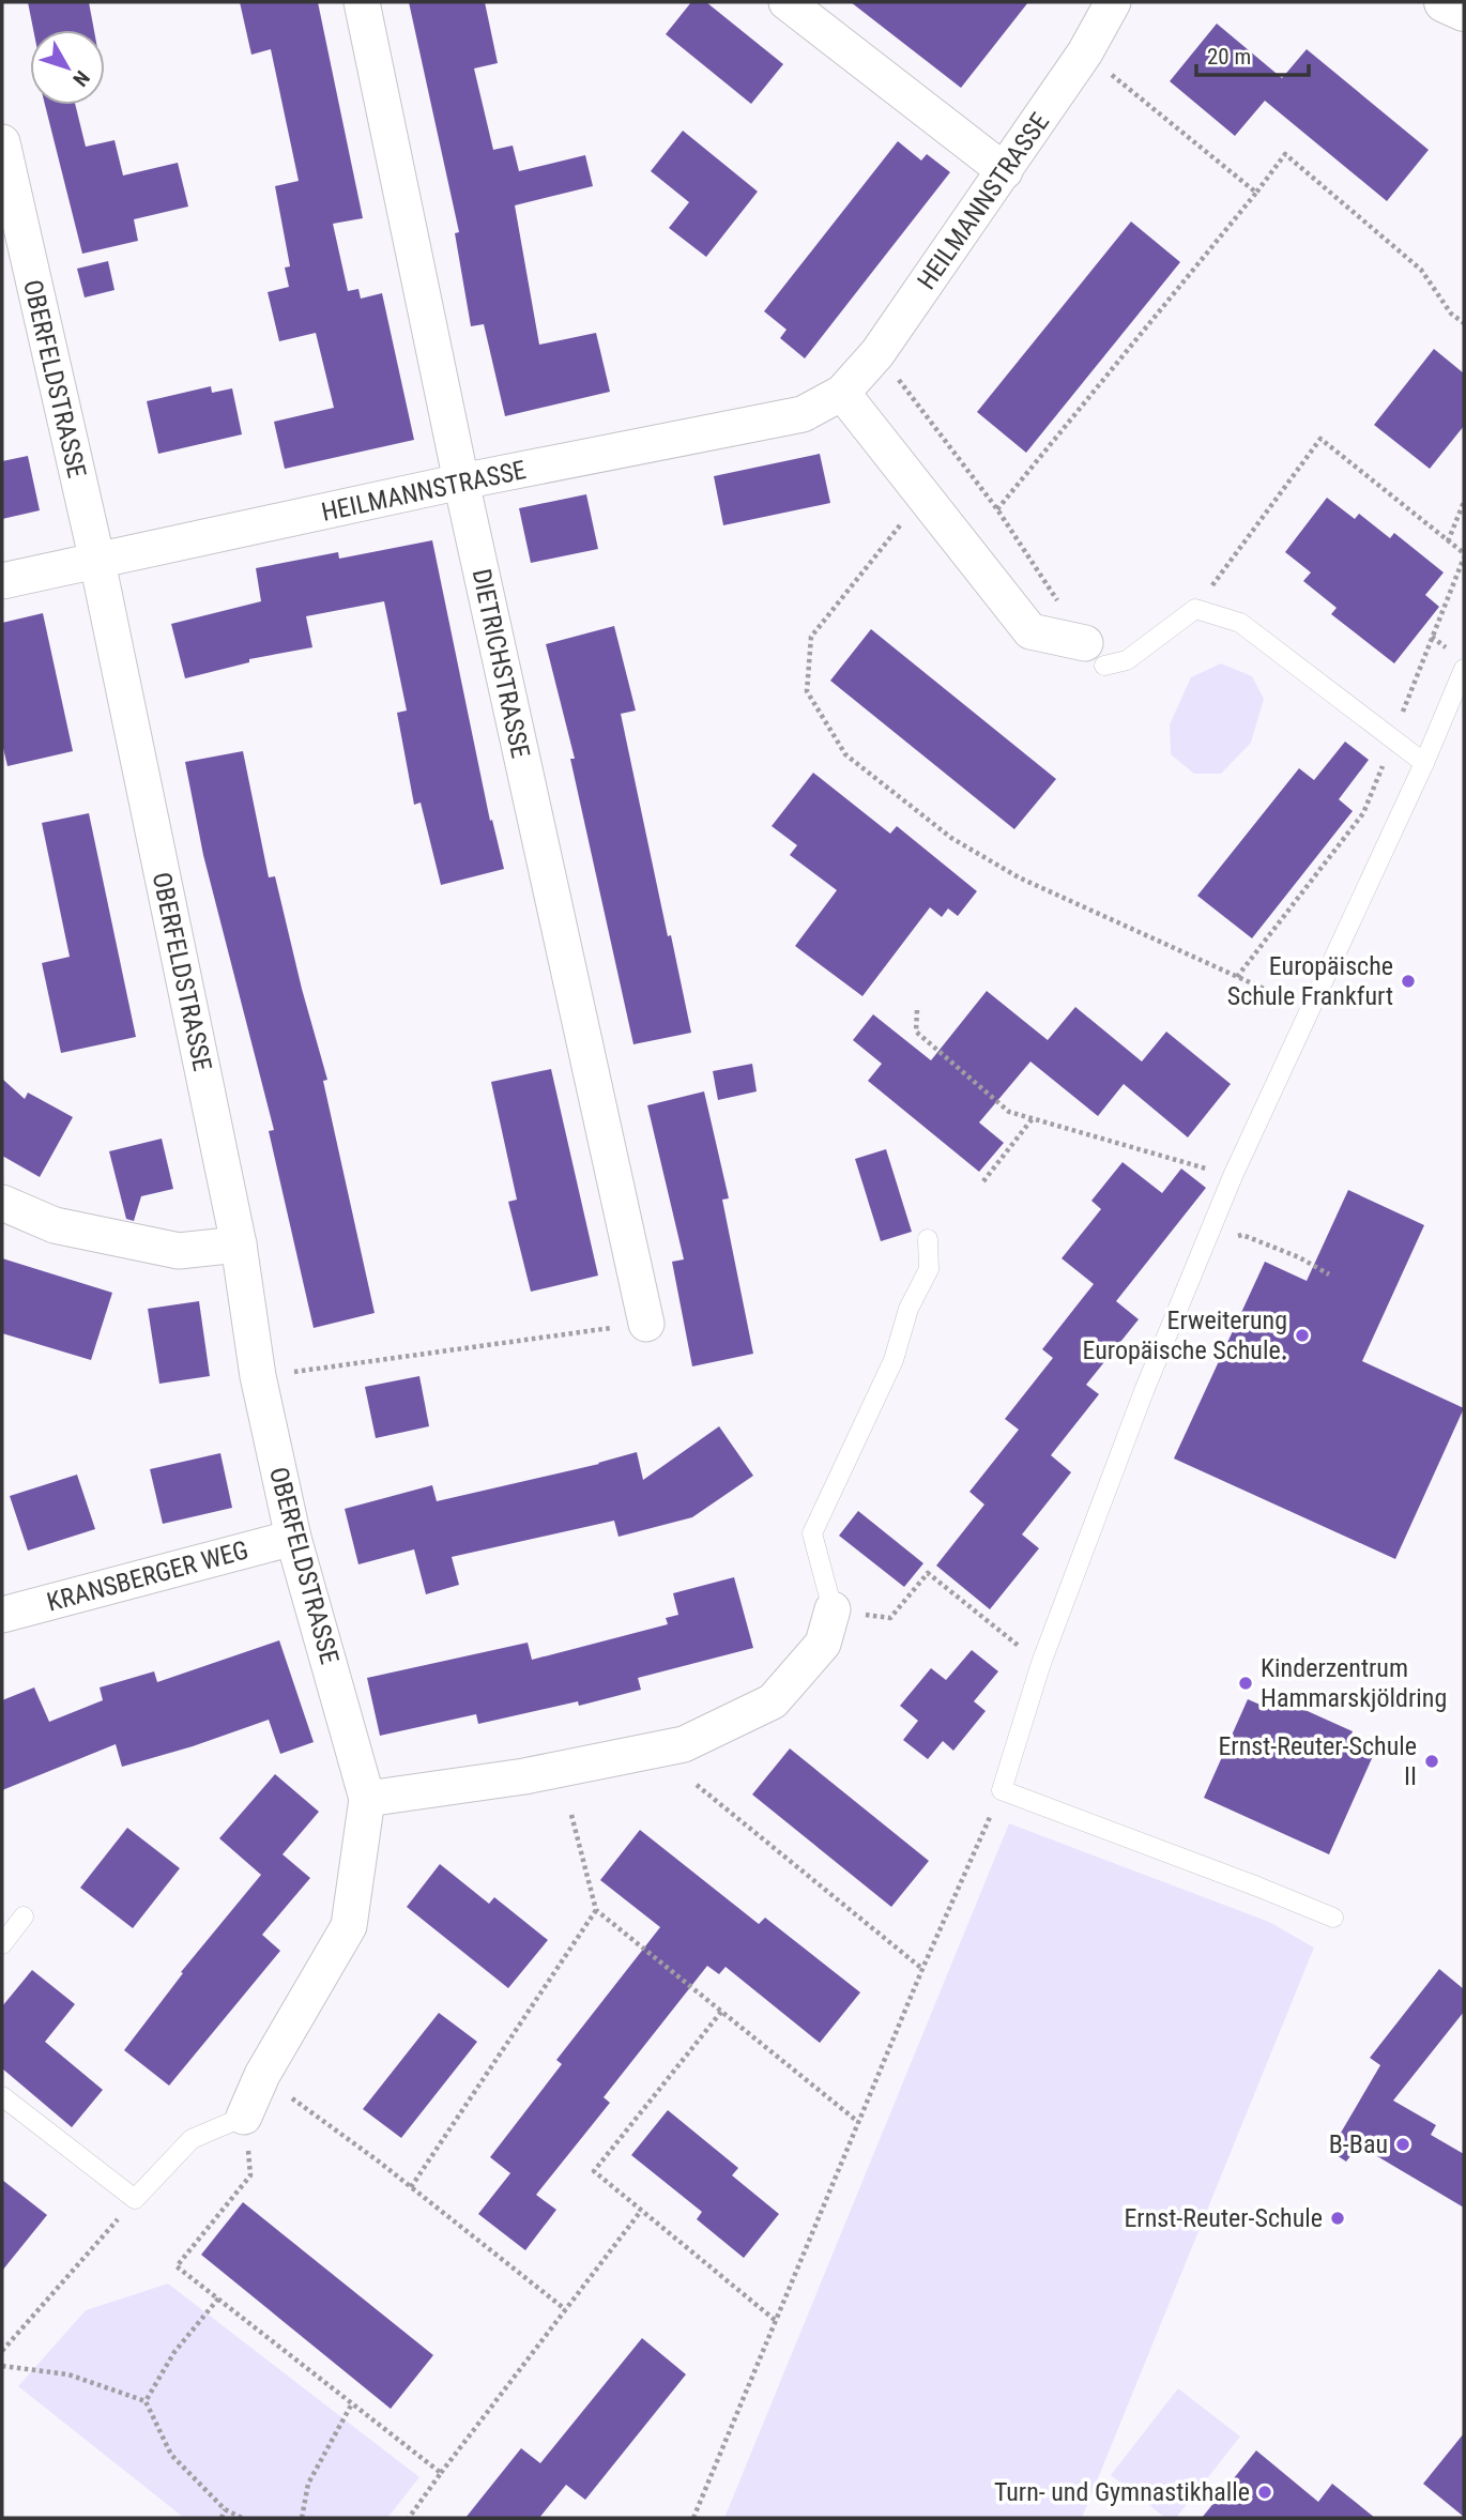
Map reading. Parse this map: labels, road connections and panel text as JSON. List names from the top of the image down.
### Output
{
  "streets": {
    "street": [
      "HEILMANNSTRASSE",
      "OBERFELDSTRASSE",
      "DIETRICHSTRASSE",
      "KRANSBERGER WEG"
    ]
  },
  "crossings": [
    ["HEILMANNSTRASSE", "OBERFELDSTRASSE"],
    ["HEILMANNSTRASSE", "DIETRICHSTRASSE"],
    ["OBERFELDSTRASSE", "KRANSBERGER WEG"]
  ],
  "places": [
    "Europäische Schule Frankfurt",
    "Erweiterung Europäische Schule.",
    "Kinderzentrum Hammarskjöldring",
    "Ernst-Reuter-Schule II",
    "B-Bau",
    "Ernst-Reuter-Schule",
    "Turn- und Gymnastikhalle"
  ],
  "scale_bar": "20 m",
  "north": "bottom right"
}
